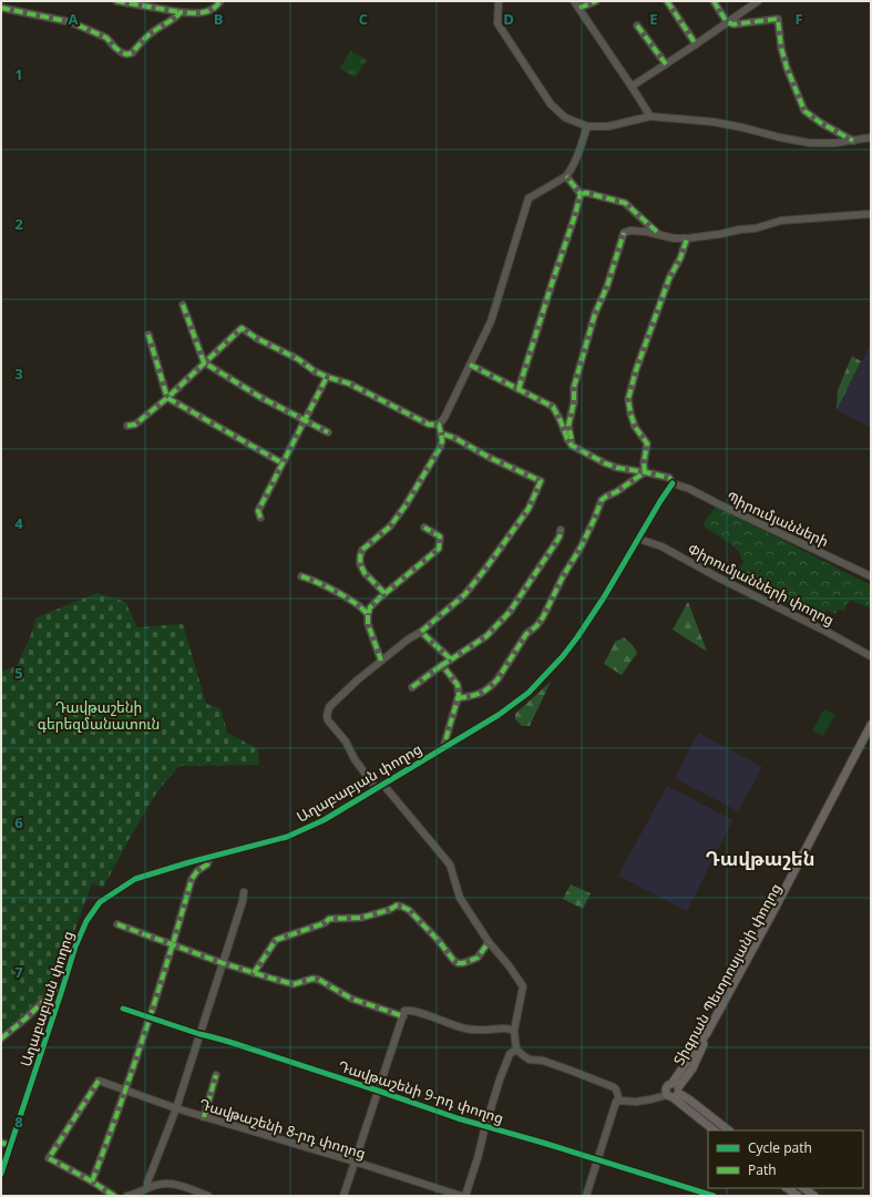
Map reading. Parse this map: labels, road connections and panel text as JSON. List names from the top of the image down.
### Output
{
  "streets": {
    "main road": ["Տիգրան Պետրոսյանի փողոց"],
    "street": [
      "Պիրումյանների",
      "Փիրումյանների փողոց",
      "Աղաբաբյան փողոց",
      "Դավթաշենի 9-րդ փողոց",
      "Դավթաշենի 8-րդ փողոց"
    ]
  },
  "crossings": [
    ["Պիրումյանների", "Աղաբաբյան փողոց"],
    ["Փիրումյանների փողոց", "Աղաբաբյան փողոց"]
  ],
  "districts": ["Դավթաշեն"],
  "parks": ["Դավթաշենի գերեզմանատուն"],
  "legend": ["Cycle path", "Path"],
  "grid": {
    "columns": [
      "A",
      "B",
      "C",
      "D",
      "E",
      "F"
    ],
    "rows": [
      "1",
      "2",
      "3",
      "4",
      "5",
      "6",
      "7",
      "8"
    ]
  }
}
